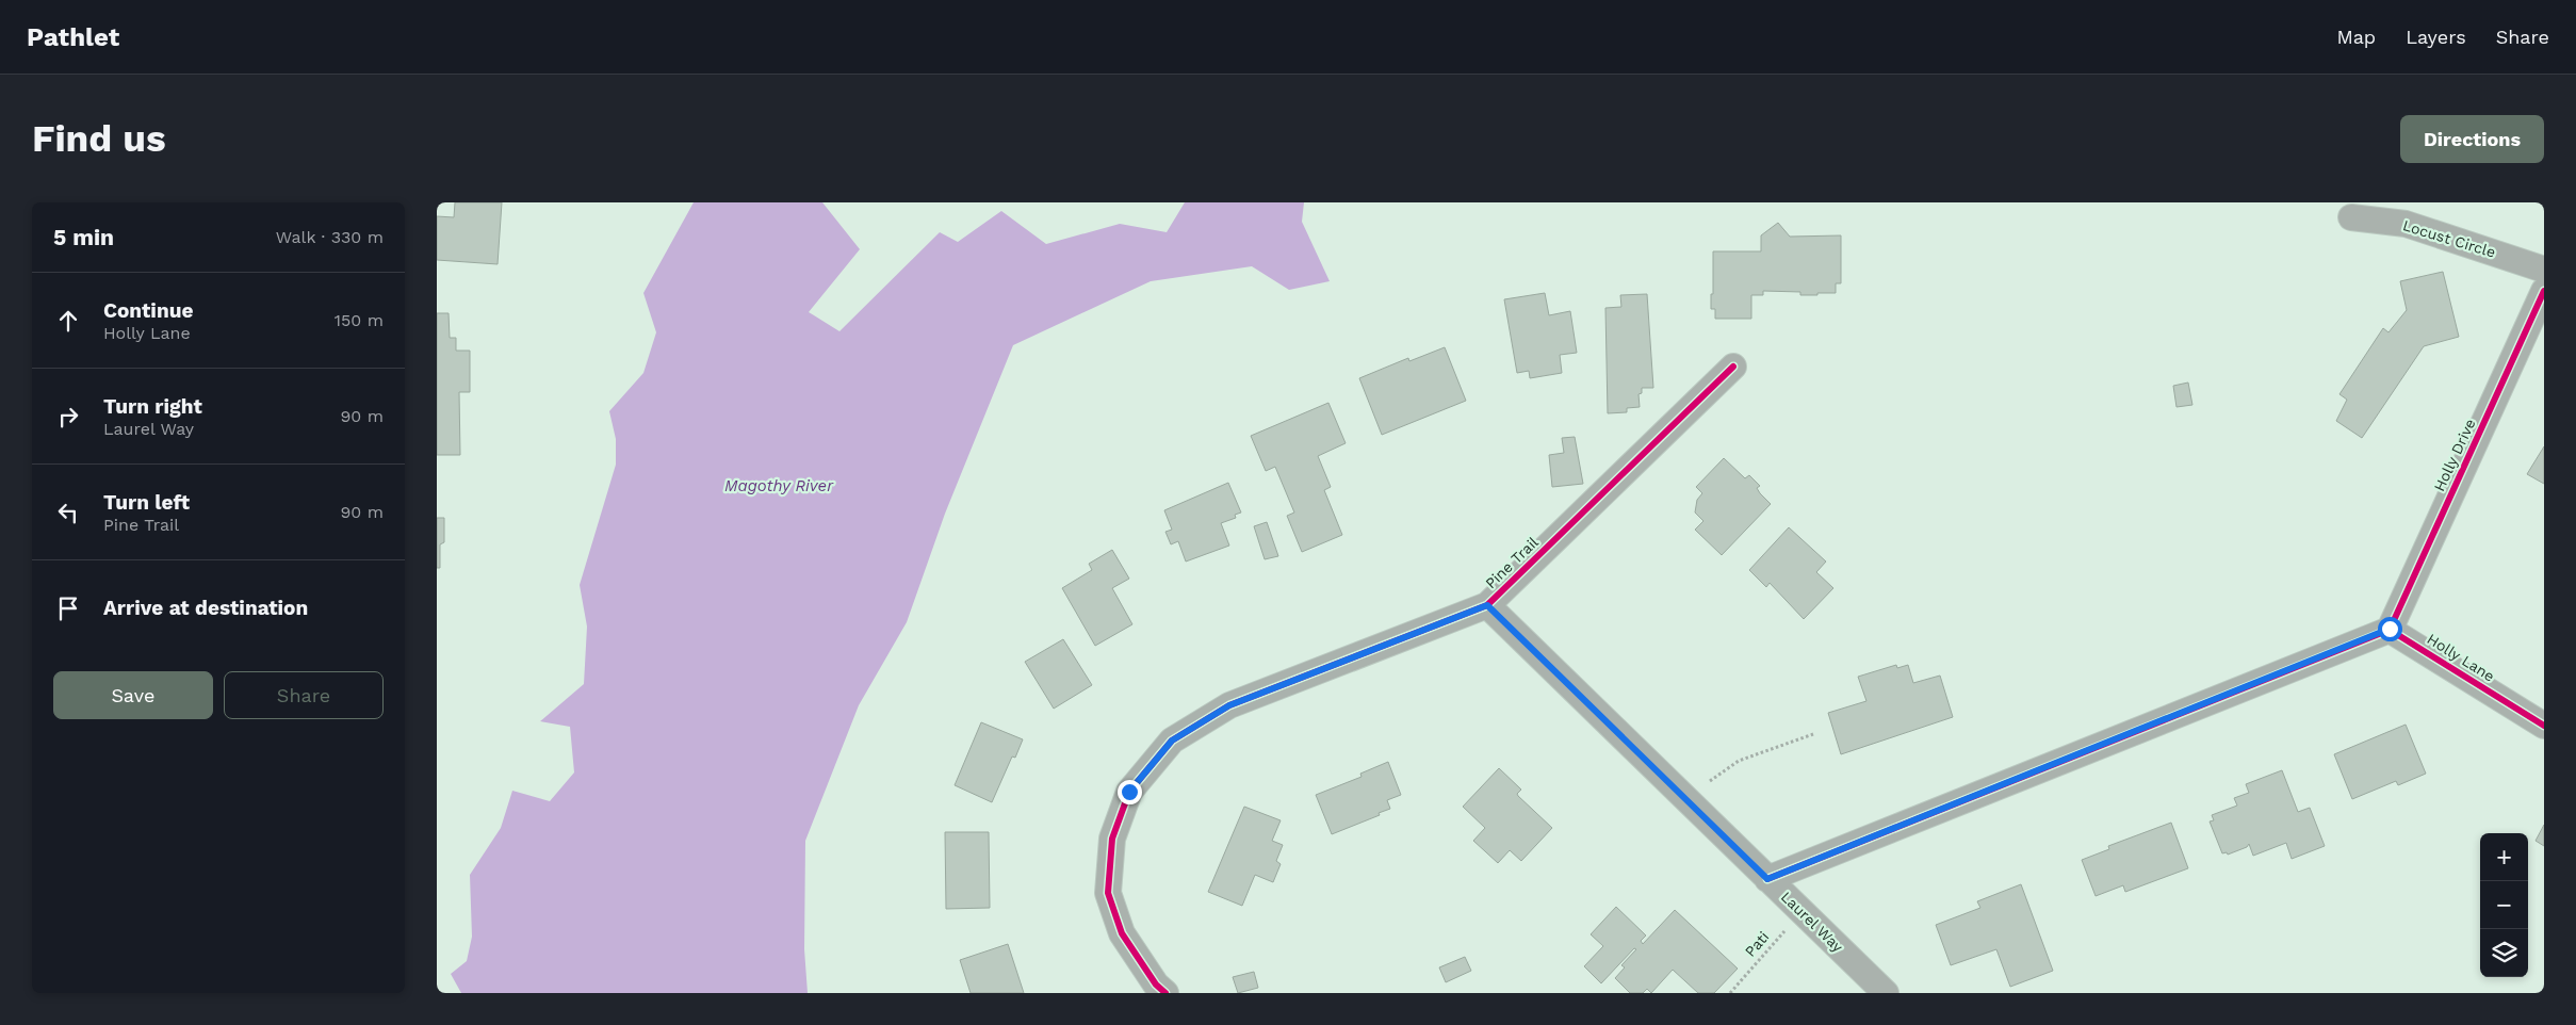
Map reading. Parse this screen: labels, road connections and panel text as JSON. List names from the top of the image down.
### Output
{
  "streets": {
    "street": [
      "Locust Circle",
      "Holly Drive",
      "Pine Trail",
      "Holly Lane",
      "Laurel Way"
    ],
    "path": ["Pati"]
  },
  "crossings": [
    ["Holly Drive", "Holly Lane"],
    ["Pine Trail", "Laurel Way"],
    ["Laurel Way", "Pati"]
  ],
  "water": ["Magothy River"],
  "page": {
    "header": "Pathlet",
    "nav": ["Map", "Layers", "Share"],
    "buttons": [
      "Directions",
      ["Save", "Share"]
    ],
    "title": "Find us",
    "heading": ["5 min", "Walk · 330 m"],
    "list": [
      ["Continue", "Holly Lane", "150 m"],
      ["Turn right", "Laurel Way", "90 m"],
      ["Turn left", "Pine Trail", "90 m"],
      "Arrive at destination"
    ],
    "map_buttons": ["+", "−"]
  }
}
